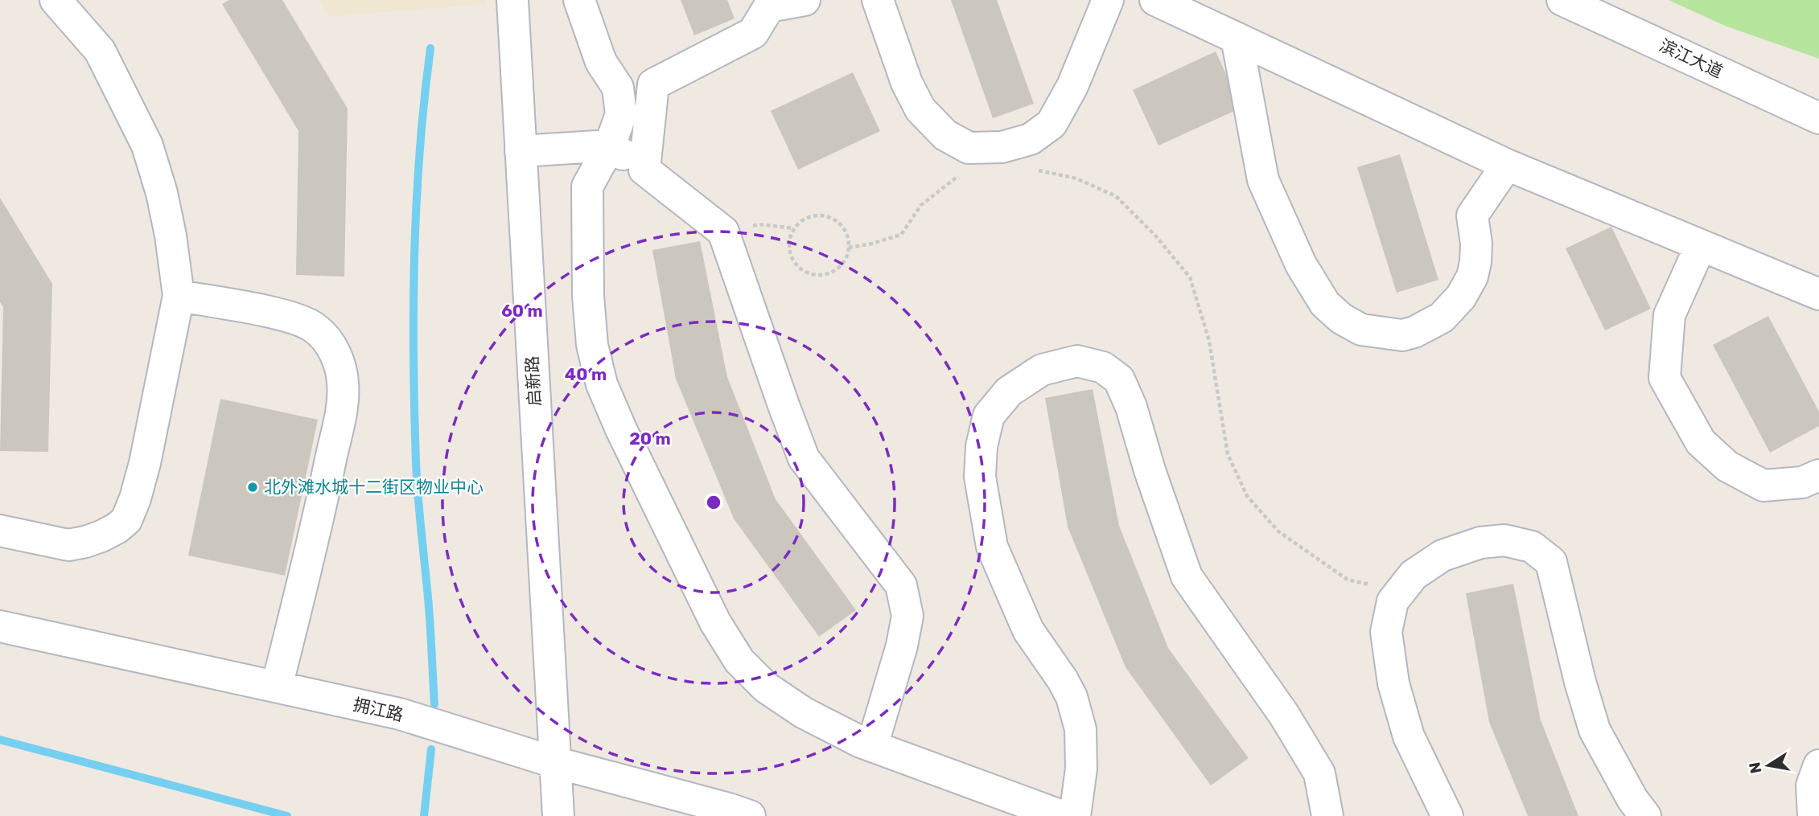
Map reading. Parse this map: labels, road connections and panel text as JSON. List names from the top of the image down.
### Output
{
  "streets": {
    "street": ["滨江大道", "启新路", "拥江路"]
  },
  "crossings": [
    ["启新路", "拥江路"]
  ],
  "places": ["北外滩水城十二街区物业中心"],
  "north": "left",
  "rings": ["60 m", "40 m", "20 m"]
}
